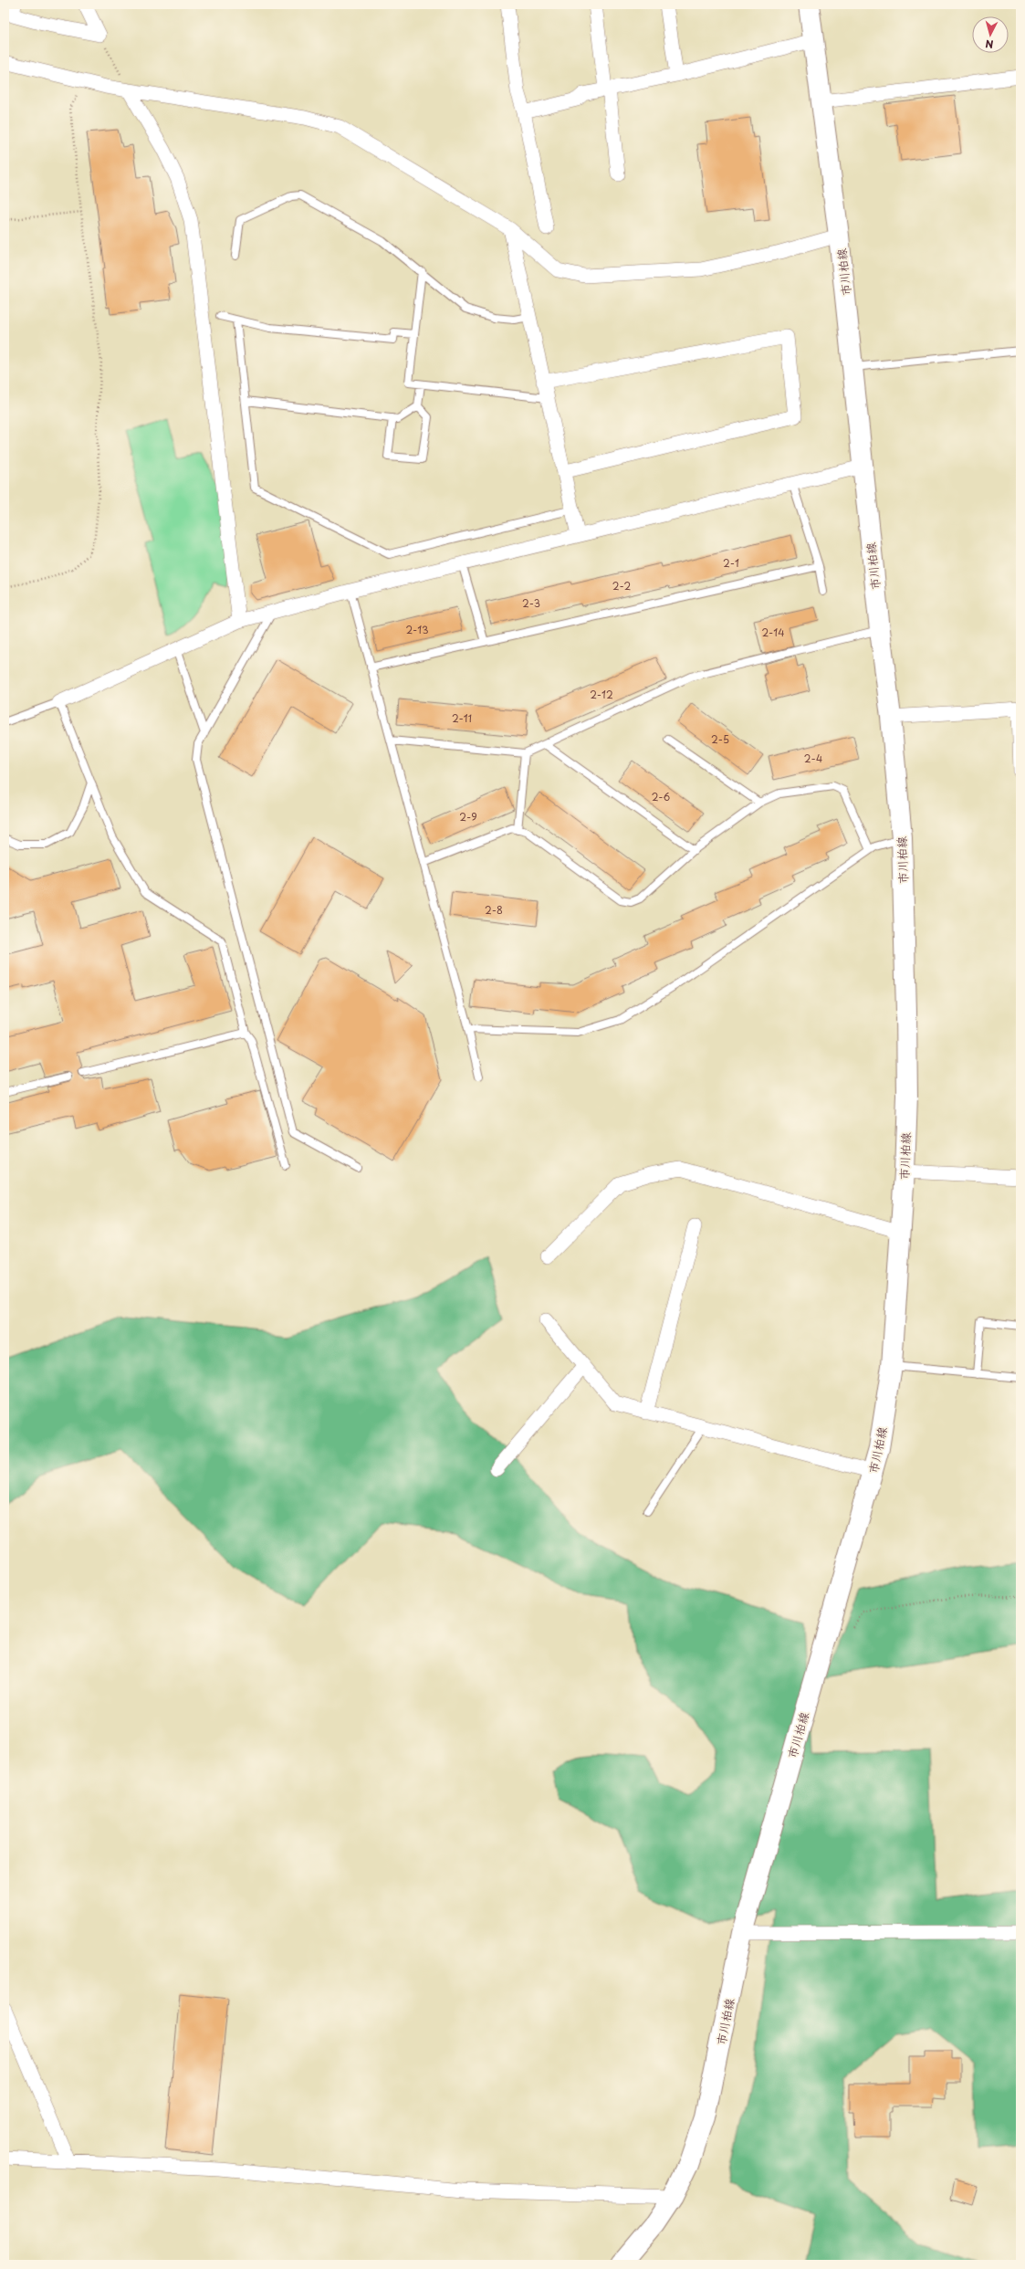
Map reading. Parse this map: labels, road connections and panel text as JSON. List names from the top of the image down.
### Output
{
  "streets": {
    "main road": ["市川柏線"]
  },
  "house_numbers": [
    "2-1",
    "2-2",
    "2-3",
    "2-13",
    "2-14",
    "2-12",
    "2-11",
    "2-5",
    "2-4",
    "2-6",
    "2-9",
    "2-8"
  ],
  "north": "bottom"
}
